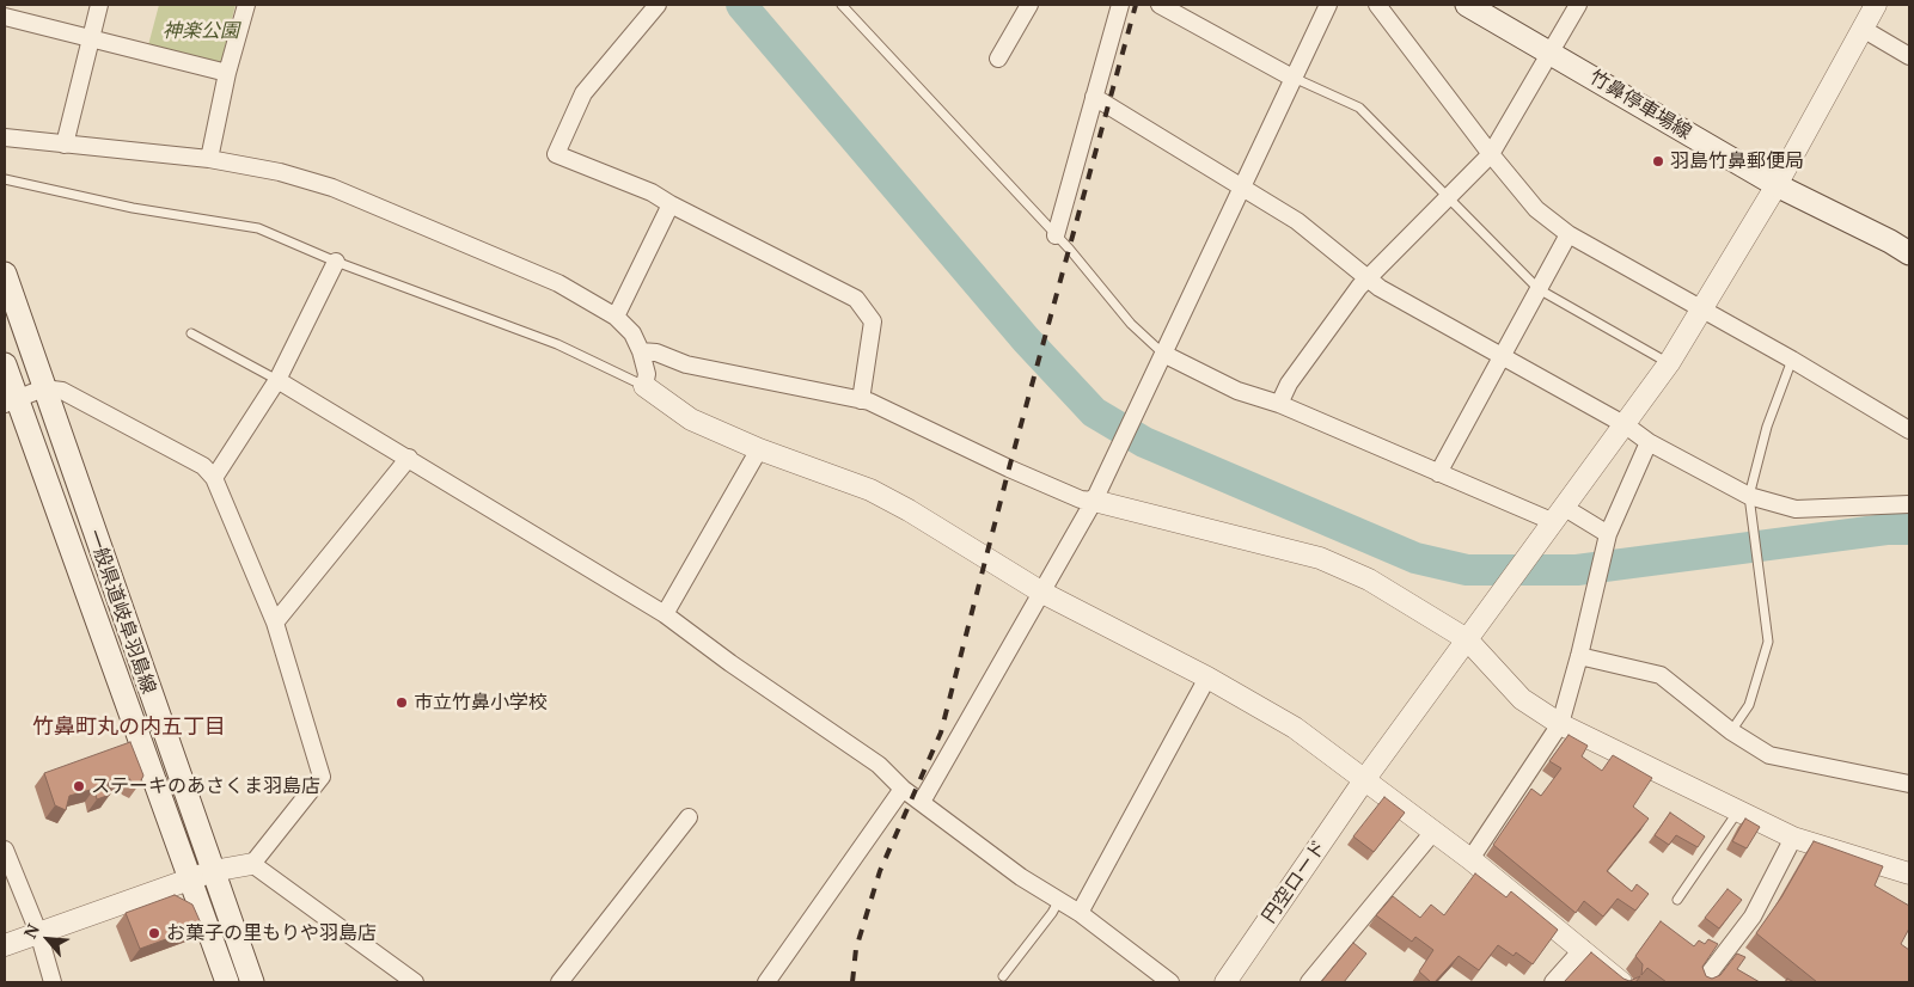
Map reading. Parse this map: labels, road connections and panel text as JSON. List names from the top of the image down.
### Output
{
  "streets": {
    "main road": ["竹鼻停車場線", "一般県道岐阜羽島線"],
    "street": ["円空ロード"]
  },
  "crossings": [
    ["竹鼻停車場線", "円空ロード"]
  ],
  "districts": ["竹鼻町丸の内五丁目"],
  "parks": ["神楽公園"],
  "places": [
    "羽島竹鼻郵便局",
    "市立竹鼻小学校",
    "ステーキのあさくま羽島店",
    "お菓子の里もりや羽島店"
  ],
  "north": "top left"
}
